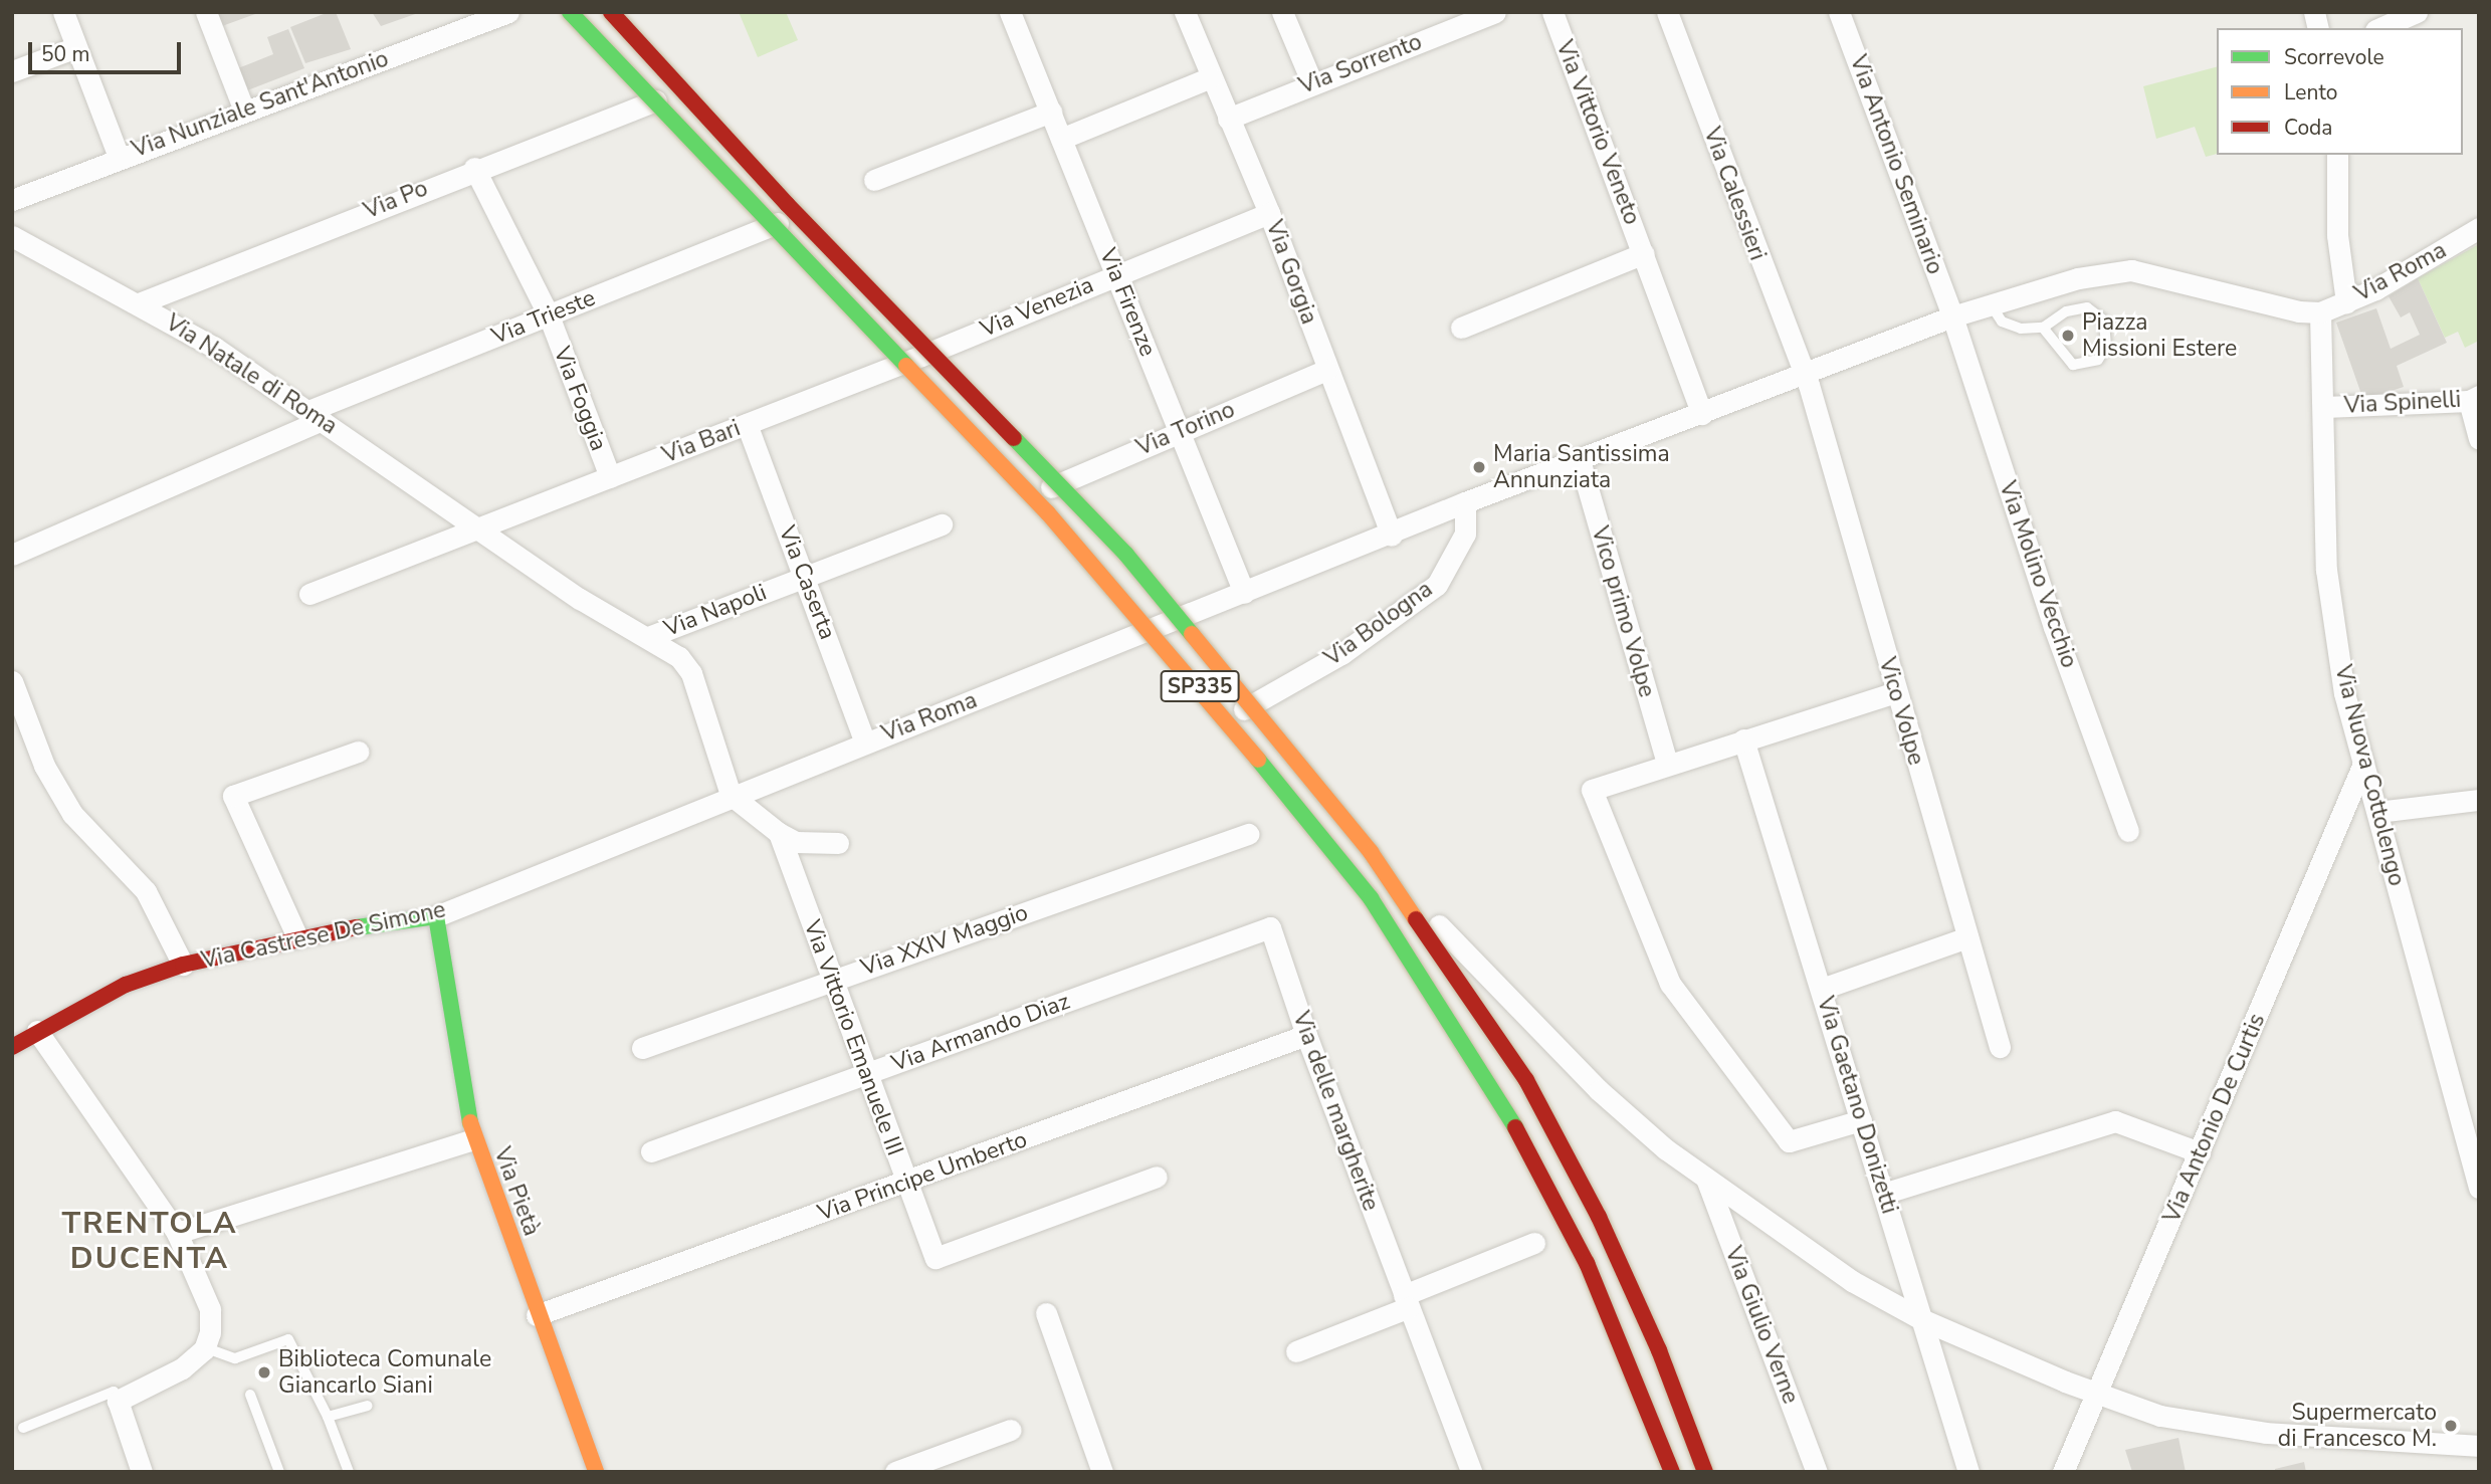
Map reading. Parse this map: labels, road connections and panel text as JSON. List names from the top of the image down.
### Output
{
  "streets": {
    "main road": ["SP335", "Via Castrese De Simone", "Via Pietà"],
    "street": [
      "Via Sorrento",
      "Via Nunziale Sant'Antonio",
      "Via Vittorio Veneto",
      "Via Antonio Seminario",
      "Via Calessieri",
      "Via Po",
      "Via Gorgia",
      "Via Roma",
      "Via Firenze",
      "Via Venezia",
      "Via Trieste",
      "Via Natale di Roma",
      "Via Foggia",
      "Via Spinelli",
      "Via Torino",
      "Via Bari",
      "Via Molino Vecchio",
      "Via Caserta",
      "Via Napoli",
      "Vico primo Volpe",
      "Via Bologna",
      "Vico Volpe",
      "Via Nuova Cottolengo",
      "Via XXIV Maggio",
      "Via Armando Diaz",
      "Via Vittorio Emanuele III",
      "Via Gaetano Donizetti",
      "Via delle margherite",
      "Via Antonio De Curtis",
      "Via Principe Umberto",
      "Via Giulio Verne"
    ]
  },
  "crossings": [
    ["Via Sorrento", "Via Gorgia"],
    ["Via Vittorio Veneto", "Via Roma"],
    ["Via Antonio Seminario", "Via Roma"],
    ["Via Antonio Seminario", "Via Molino Vecchio"],
    ["Via Calessieri", "Via Roma"],
    ["Via Calessieri", "Vico Volpe"],
    ["Via Po", "Via Natale di Roma"],
    ["Via Po", "Via Foggia"],
    ["Via Gorgia", "Via Roma"],
    ["Via Gorgia", "Via Venezia"],
    ["Via Gorgia", "Via Torino"],
    ["Via Roma", "Via Firenze"],
    ["Via Roma", "Via Natale di Roma"],
    ["Via Roma", "Via Molino Vecchio"],
    ["Via Roma", "Via Caserta"],
    ["Via Roma", "Vico primo Volpe"],
    ["Via Roma", "Via Bologna"],
    ["Via Roma", "Vico Volpe"],
    ["Via Roma", "Via Nuova Cottolengo"],
    ["Via Roma", "Via Castrese De Simone"],
    ["Via Firenze", "Via Venezia"],
    ["Via Firenze", "Via Torino"],
    ["Via Venezia", "Via Bari"],
    ["Via Trieste", "Via Natale di Roma"],
    ["Via Trieste", "Via Foggia"],
    ["Via Natale di Roma", "Via Bari"],
    ["Via Natale di Roma", "Via Napoli"],
    ["Via Natale di Roma", "Via Castrese De Simone"],
    ["Via Foggia", "Via Bari"],
    ["Via Spinelli", "Via Nuova Cottolengo"],
    ["Via Bari", "Via Caserta"],
    ["Via Caserta", "Via Napoli"],
    ["Via Nuova Cottolengo", "Via Antonio De Curtis"],
    ["Via Castrese De Simone", "Via Pietà"],
    ["Via XXIV Maggio", "Via Vittorio Emanuele III"],
    ["Via Armando Diaz", "Via Vittorio Emanuele III"],
    ["Via Armando Diaz", "Via delle margherite"],
    ["Via Vittorio Emanuele III", "Via Principe Umberto"],
    ["Via delle margherite", "Via Principe Umberto"],
    ["Via Principe Umberto", "Via Pietà"]
  ],
  "districts": ["TRENTOLA DUCENTA"],
  "places": [
    "Piazza Missioni Estere",
    "Maria Santissima Annunziata",
    "Biblioteca Comunale Giancarlo Siani",
    "Supermercato di Francesco M."
  ],
  "legend": ["Scorrevole", "Lento", "Coda"],
  "scale_bar": "50 m"
}
